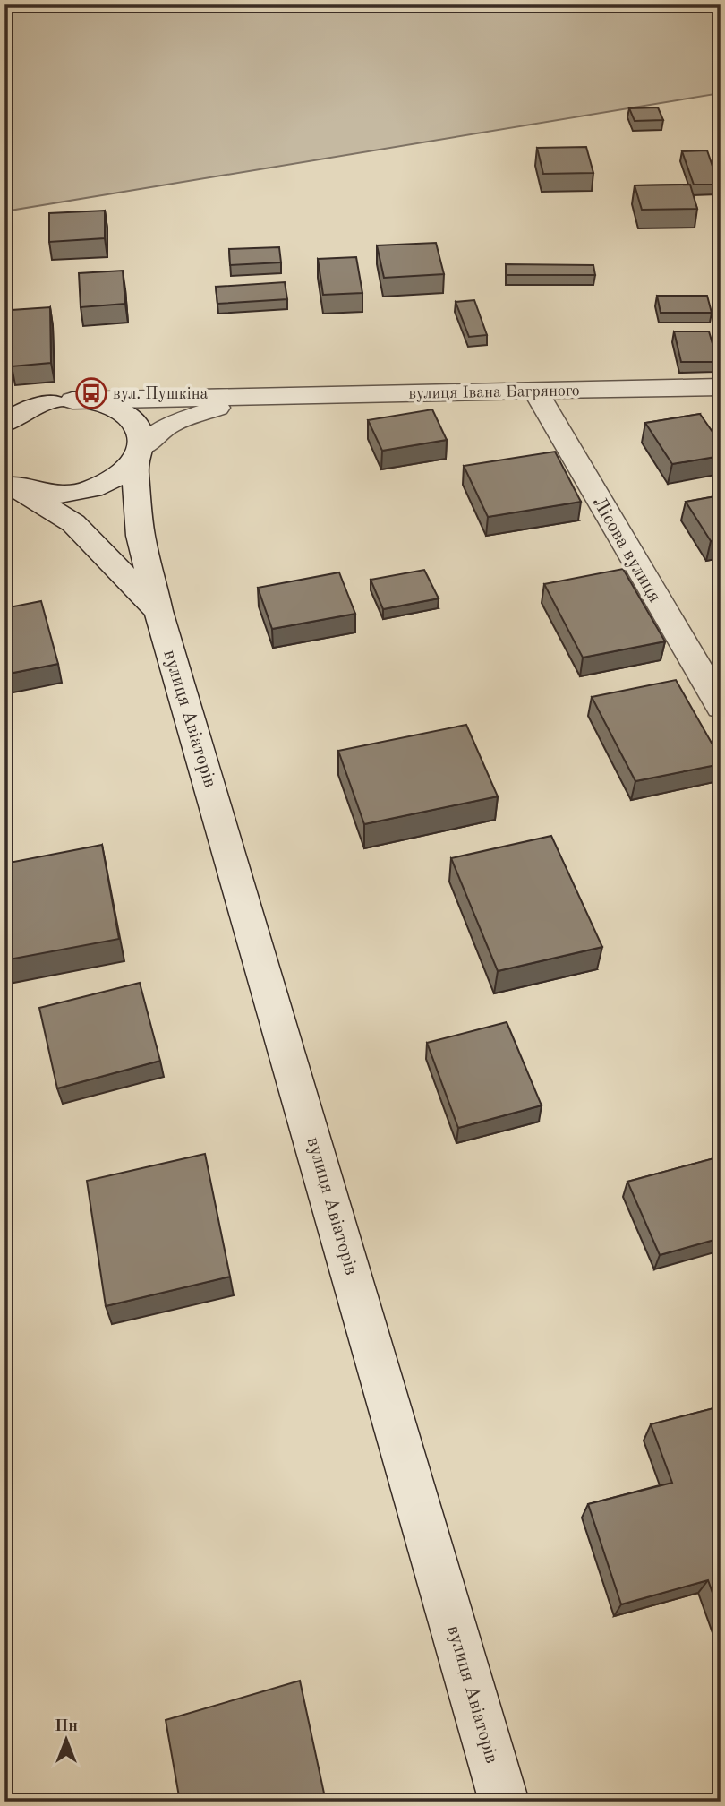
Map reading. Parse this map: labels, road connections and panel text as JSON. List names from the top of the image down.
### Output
{
  "streets": {
    "main road": ["вулиця Івана Багряного", "Лісова вулиця", "вулиця Авіаторів"]
  },
  "crossings": [
    ["вулиця Івана Багряного", "Лісова вулиця"],
    ["вулиця Івана Багряного", "вулиця Авіаторів"]
  ],
  "places": {
    "bus stop": ["вул. Пушкіна"]
  },
  "north": "top"
}
